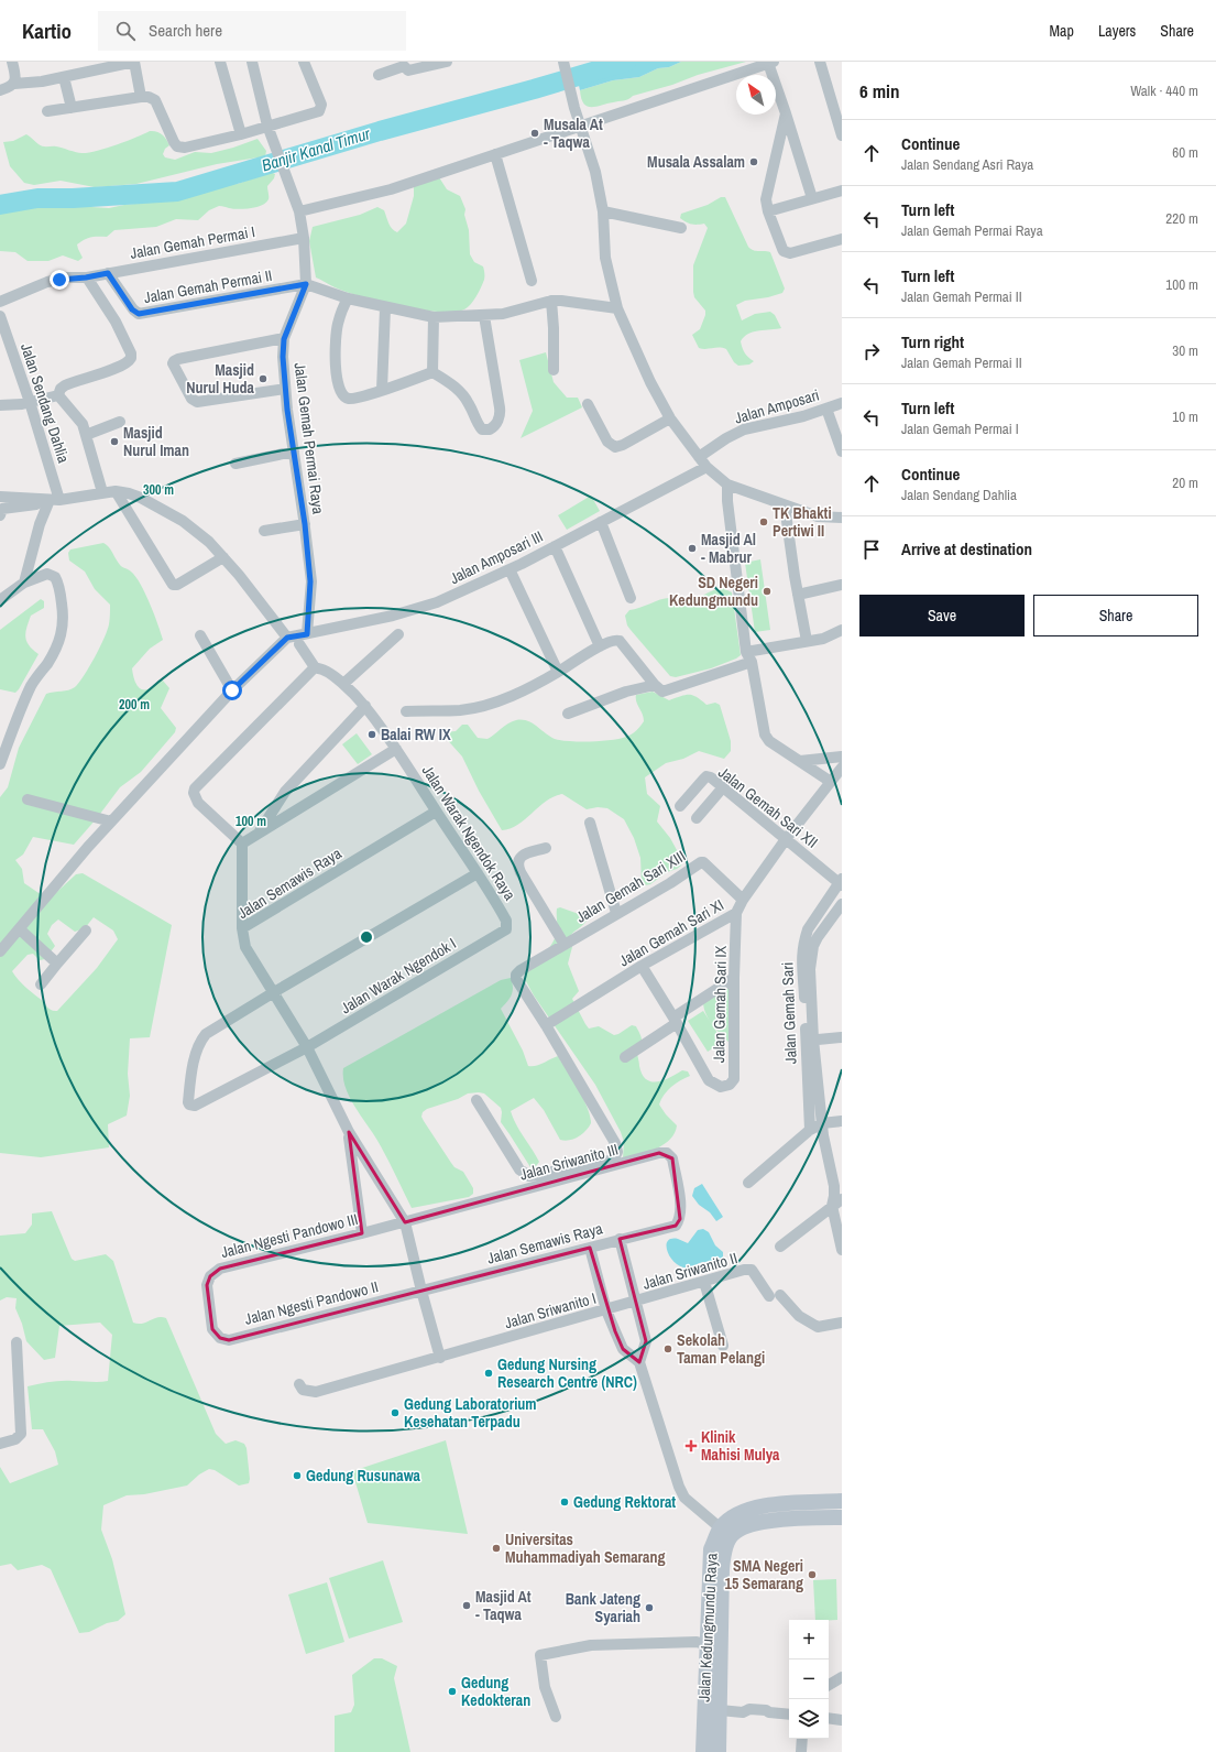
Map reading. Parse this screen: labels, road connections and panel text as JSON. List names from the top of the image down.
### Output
{
  "streets": {
    "main road": ["Jalan Kedungmundu Raya"],
    "street": [
      "Jalan Gemah Permai I",
      "Jalan Gemah Permai II",
      "Jalan Sendang Dahlia",
      "Jalan Amposari",
      "Jalan Gemah Permai Raya",
      "Jalan Amposari III",
      "Jalan Gemah Sari XII",
      "Jalan Warak Ngendok Raya",
      "Jalan Semawis Raya",
      "Jalan Gemah Sari XIII",
      "Jalan Gemah Sari XI",
      "Jalan Warak Ngendok I",
      "Jalan Gemah Sari IX",
      "Jalan Gemah Sari",
      "Jalan Sriwanito III",
      "Jalan Ngesti Pandowo III",
      "Jalan Sriwanito II",
      "Jalan Ngesti Pandowo II",
      "Jalan Sriwanito I"
    ]
  },
  "crossings": [
    ["Jalan Gemah Permai I", "Jalan Gemah Permai II"],
    ["Jalan Gemah Permai I", "Jalan Gemah Permai Raya"],
    ["Jalan Gemah Permai II", "Jalan Gemah Permai Raya"],
    ["Jalan Gemah Permai Raya", "Jalan Amposari III"],
    ["Jalan Gemah Sari XII", "Jalan Gemah Sari XI"],
    ["Jalan Gemah Sari XII", "Jalan Gemah Sari"],
    ["Jalan Warak Ngendok Raya", "Jalan Semawis Raya"],
    ["Jalan Warak Ngendok Raya", "Jalan Warak Ngendok I"],
    ["Jalan Semawis Raya", "Jalan Warak Ngendok I"],
    ["Jalan Semawis Raya", "Jalan Sriwanito III"],
    ["Jalan Semawis Raya", "Jalan Ngesti Pandowo III"],
    ["Jalan Semawis Raya", "Jalan Ngesti Pandowo II"],
    ["Jalan Semawis Raya", "Jalan Sriwanito I"],
    ["Jalan Gemah Sari XIII", "Jalan Gemah Sari XI"],
    ["Jalan Gemah Sari XI", "Jalan Gemah Sari IX"],
    ["Jalan Sriwanito III", "Jalan Ngesti Pandowo III"],
    ["Jalan Ngesti Pandowo III", "Jalan Ngesti Pandowo II"],
    ["Jalan Sriwanito II", "Jalan Sriwanito I"]
  ],
  "water": ["Banjir Kanal Timur"],
  "places": {
    "other": [
      "Musala At - Taqwa",
      "Musala Assalam",
      "Masjid Nurul Huda",
      "Masjid Nurul Iman",
      "TK Bhakti Pertiwi II",
      "Masjid Al - Mabrur",
      "SD Negeri Kedungmundu",
      "Balai RW IX",
      "Sekolah Taman Pelangi",
      "Gedung Nursing Research Centre (NRC)",
      "Gedung Laboratorium Kesehatan Terpadu",
      "Gedung Rusunawa",
      "Gedung Rektorat",
      "Universitas Muhammadiyah Semarang",
      "SMA Negeri 15 Semarang",
      "Masjid At - Taqwa",
      "Bank Jateng Syariah",
      "Gedung Kedokteran"
    ],
    "health": ["Klinik Mahisi Mulya"]
  },
  "north": "top left",
  "page": {
    "header": "Kartio",
    "search": "Search here",
    "nav": ["Map", "Layers", "Share"],
    "heading": ["6 min", "Walk · 440 m"],
    "list": [
      ["Continue", "Jalan Sendang Asri Raya", "60 m"],
      ["Turn left", "Jalan Gemah Permai Raya", "220 m"],
      ["Turn left", "Jalan Gemah Permai II", "100 m"],
      ["Turn right", "Jalan Gemah Permai II", "30 m"],
      ["Turn left", "Jalan Gemah Permai I", "10 m"],
      ["Continue", "Jalan Sendang Dahlia", "20 m"],
      "Arrive at destination"
    ],
    "buttons": ["Save", "Share"],
    "map_buttons": ["+", "−"]
  },
  "rings": ["300 m", "200 m", "100 m"]
}
